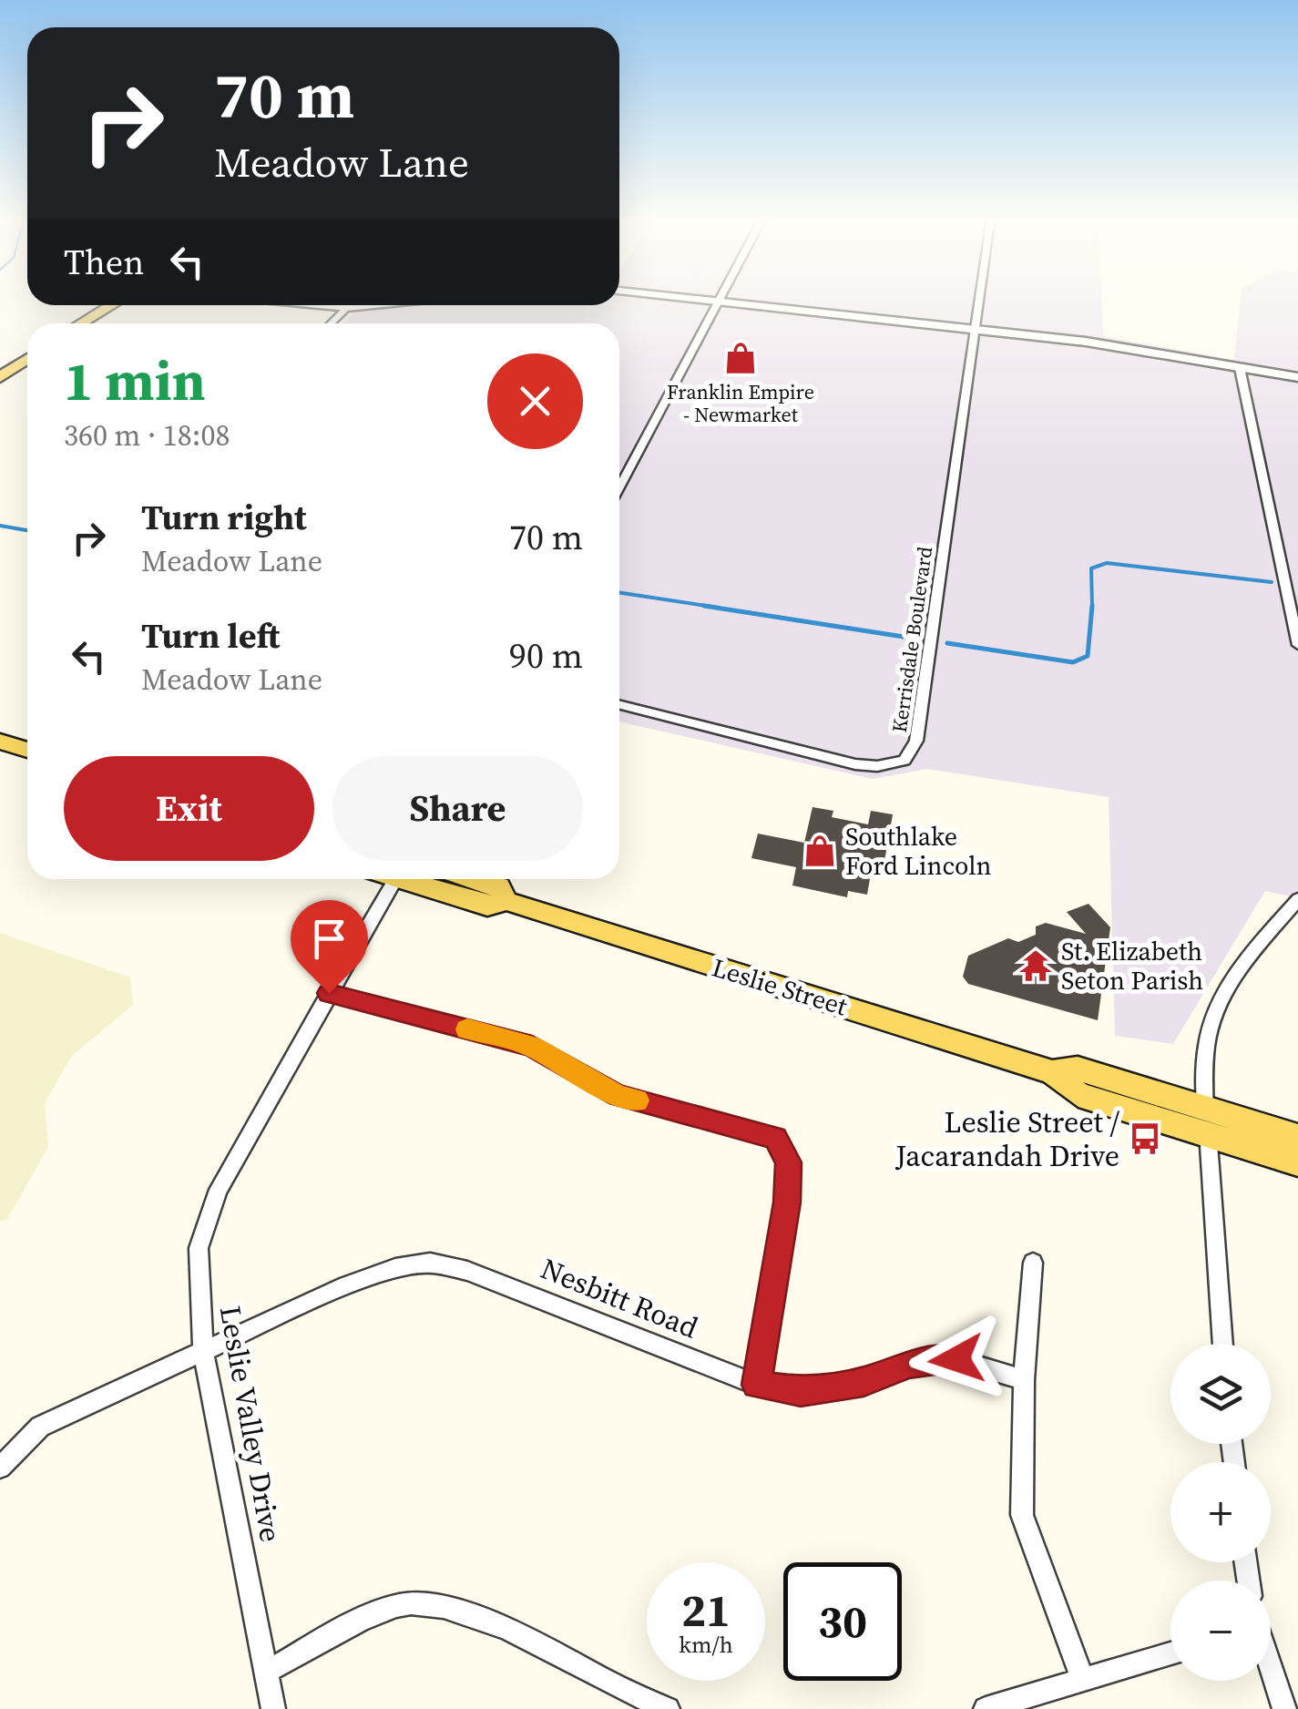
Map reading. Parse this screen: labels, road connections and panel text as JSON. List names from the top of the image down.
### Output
{
  "streets": {
    "main road": ["Leslie Street"],
    "street": ["Kerrisdale Boulevard", "Nesbitt Road", "Leslie Valley Drive"]
  },
  "crossings": [
    ["Nesbitt Road", "Leslie Valley Drive"]
  ],
  "places": {
    "shop": ["Franklin Empire - Newmarket", "Southlake Ford Lincoln"],
    "temple": ["St. Elizabeth Seton Parish"],
    "bus stop": ["Leslie Street / Jacarandah Drive"]
  },
  "page": {
    "turn": ["70 m", "Meadow Lane"],
    "then": "Then",
    "heading": ["1 min", "360 m · 18:08"],
    "list": [
      {
        "name": "Turn right",
        "note": "Meadow Lane",
        "value": "70 m"
      },
      {
        "name": "Turn left",
        "note": "Meadow Lane",
        "value": "90 m"
      }
    ],
    "buttons": ["Exit", "Share"],
    "map_buttons": ["+", "−"],
    "speed": "21 km/h",
    "limit": "30"
  }
}
